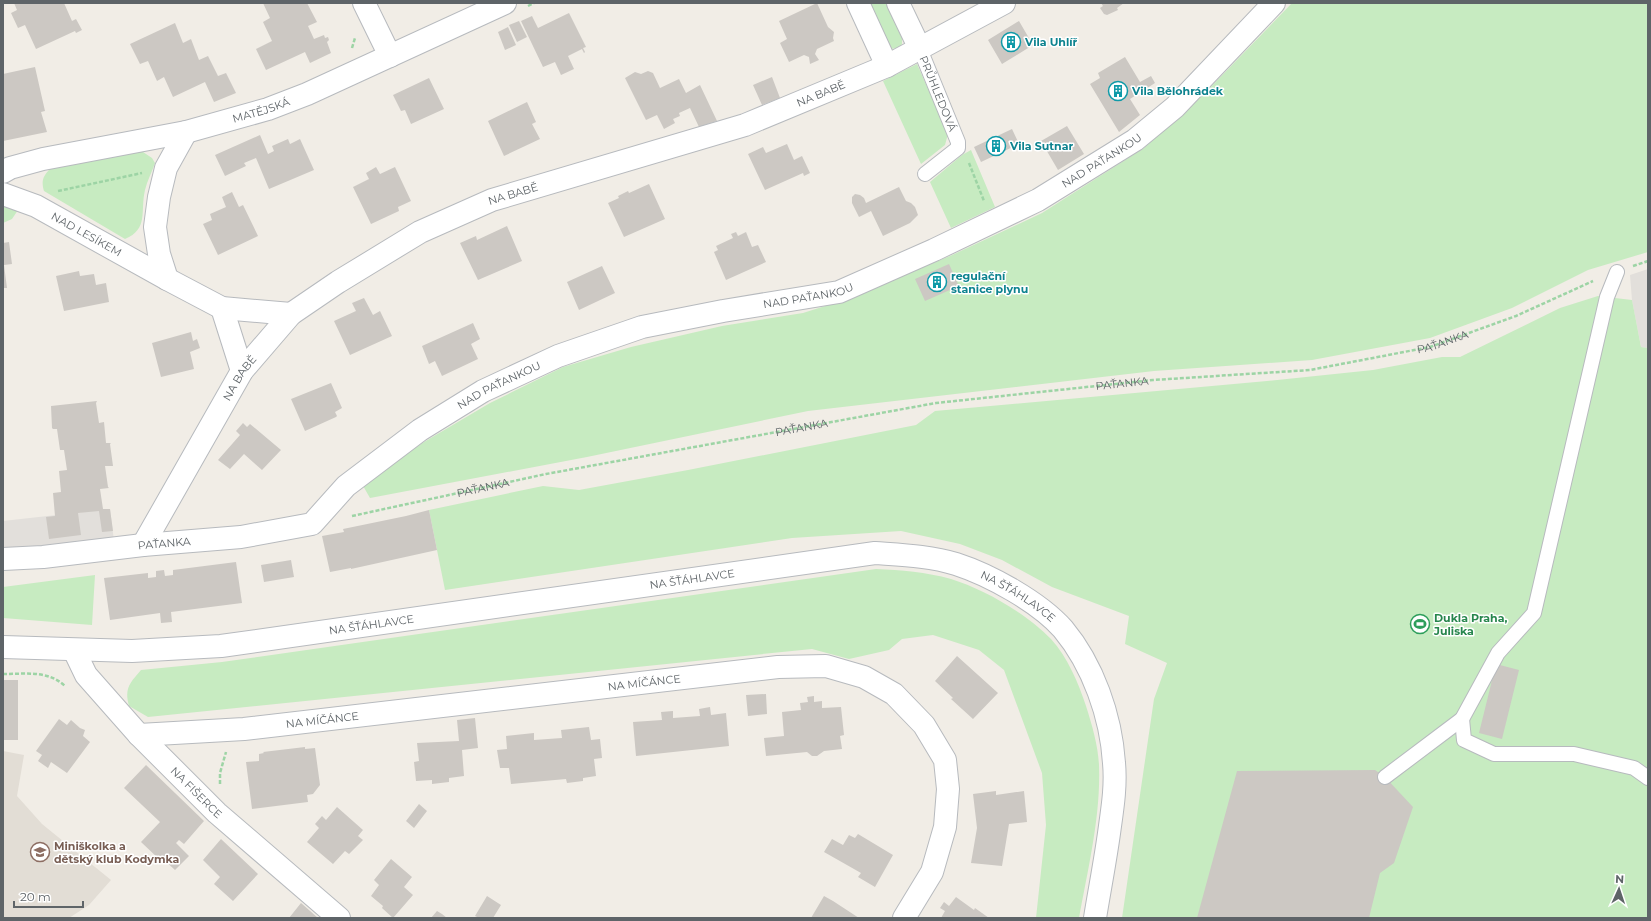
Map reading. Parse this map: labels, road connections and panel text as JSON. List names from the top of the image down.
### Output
{
  "streets": {
    "street": [
      "NA BABĚ",
      "PRŮHLEDOVÁ",
      "MATĚJSKÁ",
      "NAD PAŤANKOU",
      "NAD LESÍKEM",
      "PAŤANKA",
      "NA ŠŤÁHLAVCE",
      "NA MÍČÁNCE",
      "NA FIŠERCE"
    ]
  },
  "crossings": [
    ["NA BABĚ", "PRŮHLEDOVÁ"],
    ["NA BABĚ", "PAŤANKA"],
    ["NAD PAŤANKOU", "PAŤANKA"],
    ["NA ŠŤÁHLAVCE", "NA FIŠERCE"],
    ["NA MÍČÁNCE", "NA FIŠERCE"]
  ],
  "places": {
    "building": [
      "Vila Uhlíř",
      "Vila Bělohrádek",
      "Vila Sutnar",
      "regulační stanice plynu"
    ],
    "sports": ["Dukla Praha, Juliska"],
    "school or university": ["Miniškolka a dětský klub Kodymka"]
  },
  "scale_bar": "20 m",
  "north": "top"
}
